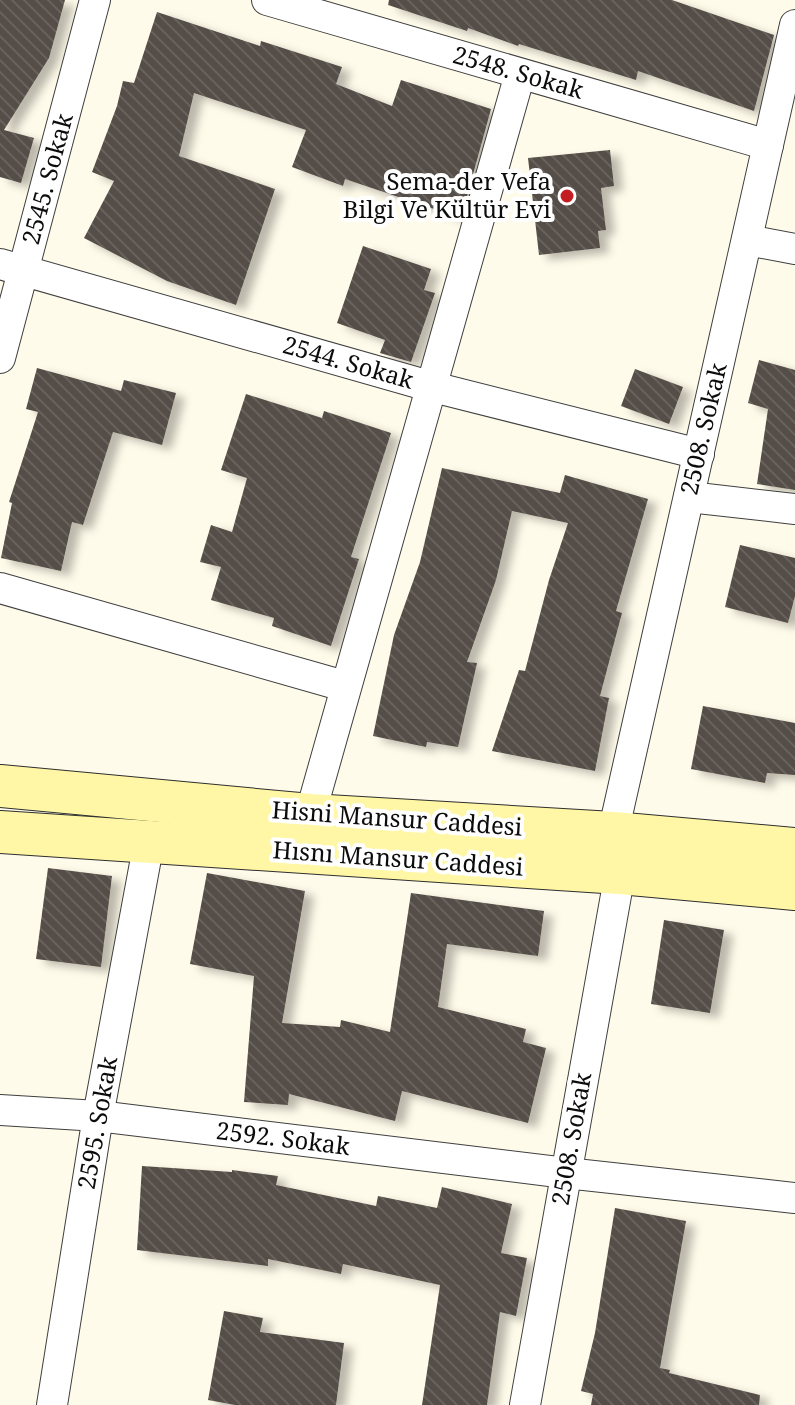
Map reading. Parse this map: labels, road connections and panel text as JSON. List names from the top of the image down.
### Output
{
  "streets": {
    "main road": ["Hisni Mansur Caddesi", "Hısnı Mansur Caddesi"],
    "street": [
      "2548. Sokak",
      "2545. Sokak",
      "2544. Sokak",
      "2508. Sokak",
      "2595. Sokak",
      "2592. Sokak"
    ]
  },
  "crossings": [
    ["2548. Sokak", "2508. Sokak"],
    ["2545. Sokak", "2544. Sokak"],
    ["2544. Sokak", "2508. Sokak"],
    ["2508. Sokak", "Hisni Mansur Caddesi"],
    ["2508. Sokak", "Hısnı Mansur Caddesi"],
    ["2508. Sokak", "2592. Sokak"],
    ["Hisni Mansur Caddesi", "Hısnı Mansur Caddesi"],
    ["Hısnı Mansur Caddesi", "2595. Sokak"],
    ["2595. Sokak", "2592. Sokak"]
  ],
  "places": ["Sema-der Vefa Bilgi Ve Kültür Evi"]
}
